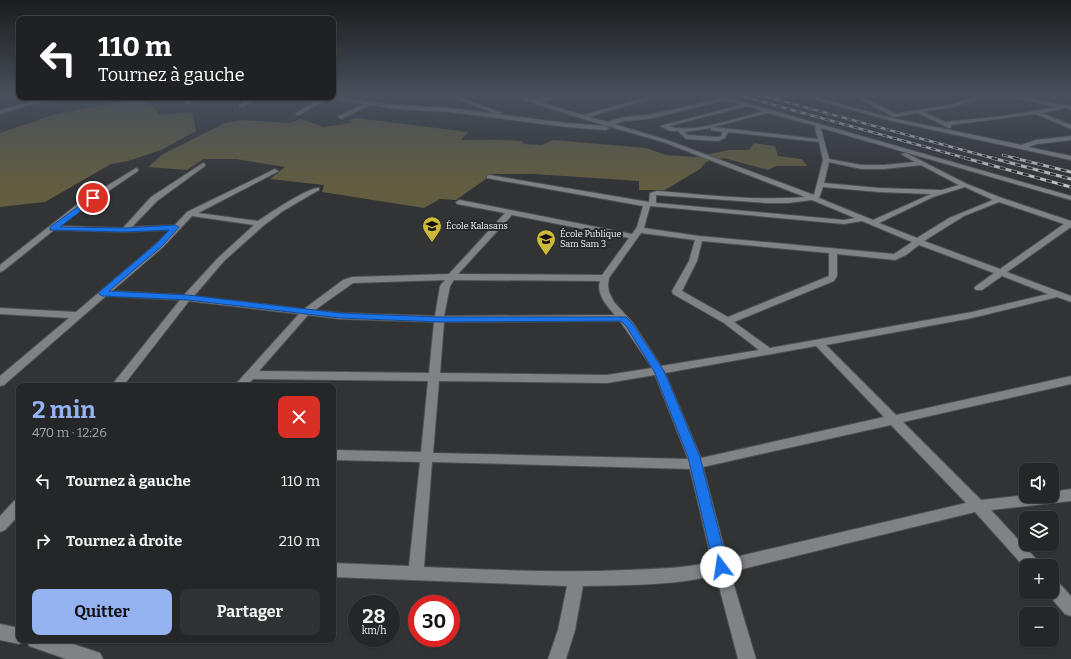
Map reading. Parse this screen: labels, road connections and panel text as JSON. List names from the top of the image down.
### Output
{
  "places": {
    "school or university": ["École Kalasans", "École Publique Sam Sam 3"]
  },
  "page": {
    "turn": ["110 m", "Tournez à gauche"],
    "heading": ["2 min", "470 m · 12:26"],
    "list": [
      {
        "name": "Tournez à gauche",
        "value": "110 m"
      },
      {
        "name": "Tournez à droite",
        "value": "210 m"
      }
    ],
    "map_buttons": ["+", "−"],
    "buttons": ["Quitter", "Partager"],
    "speed": "28 km/h",
    "limit": "30"
  }
}
